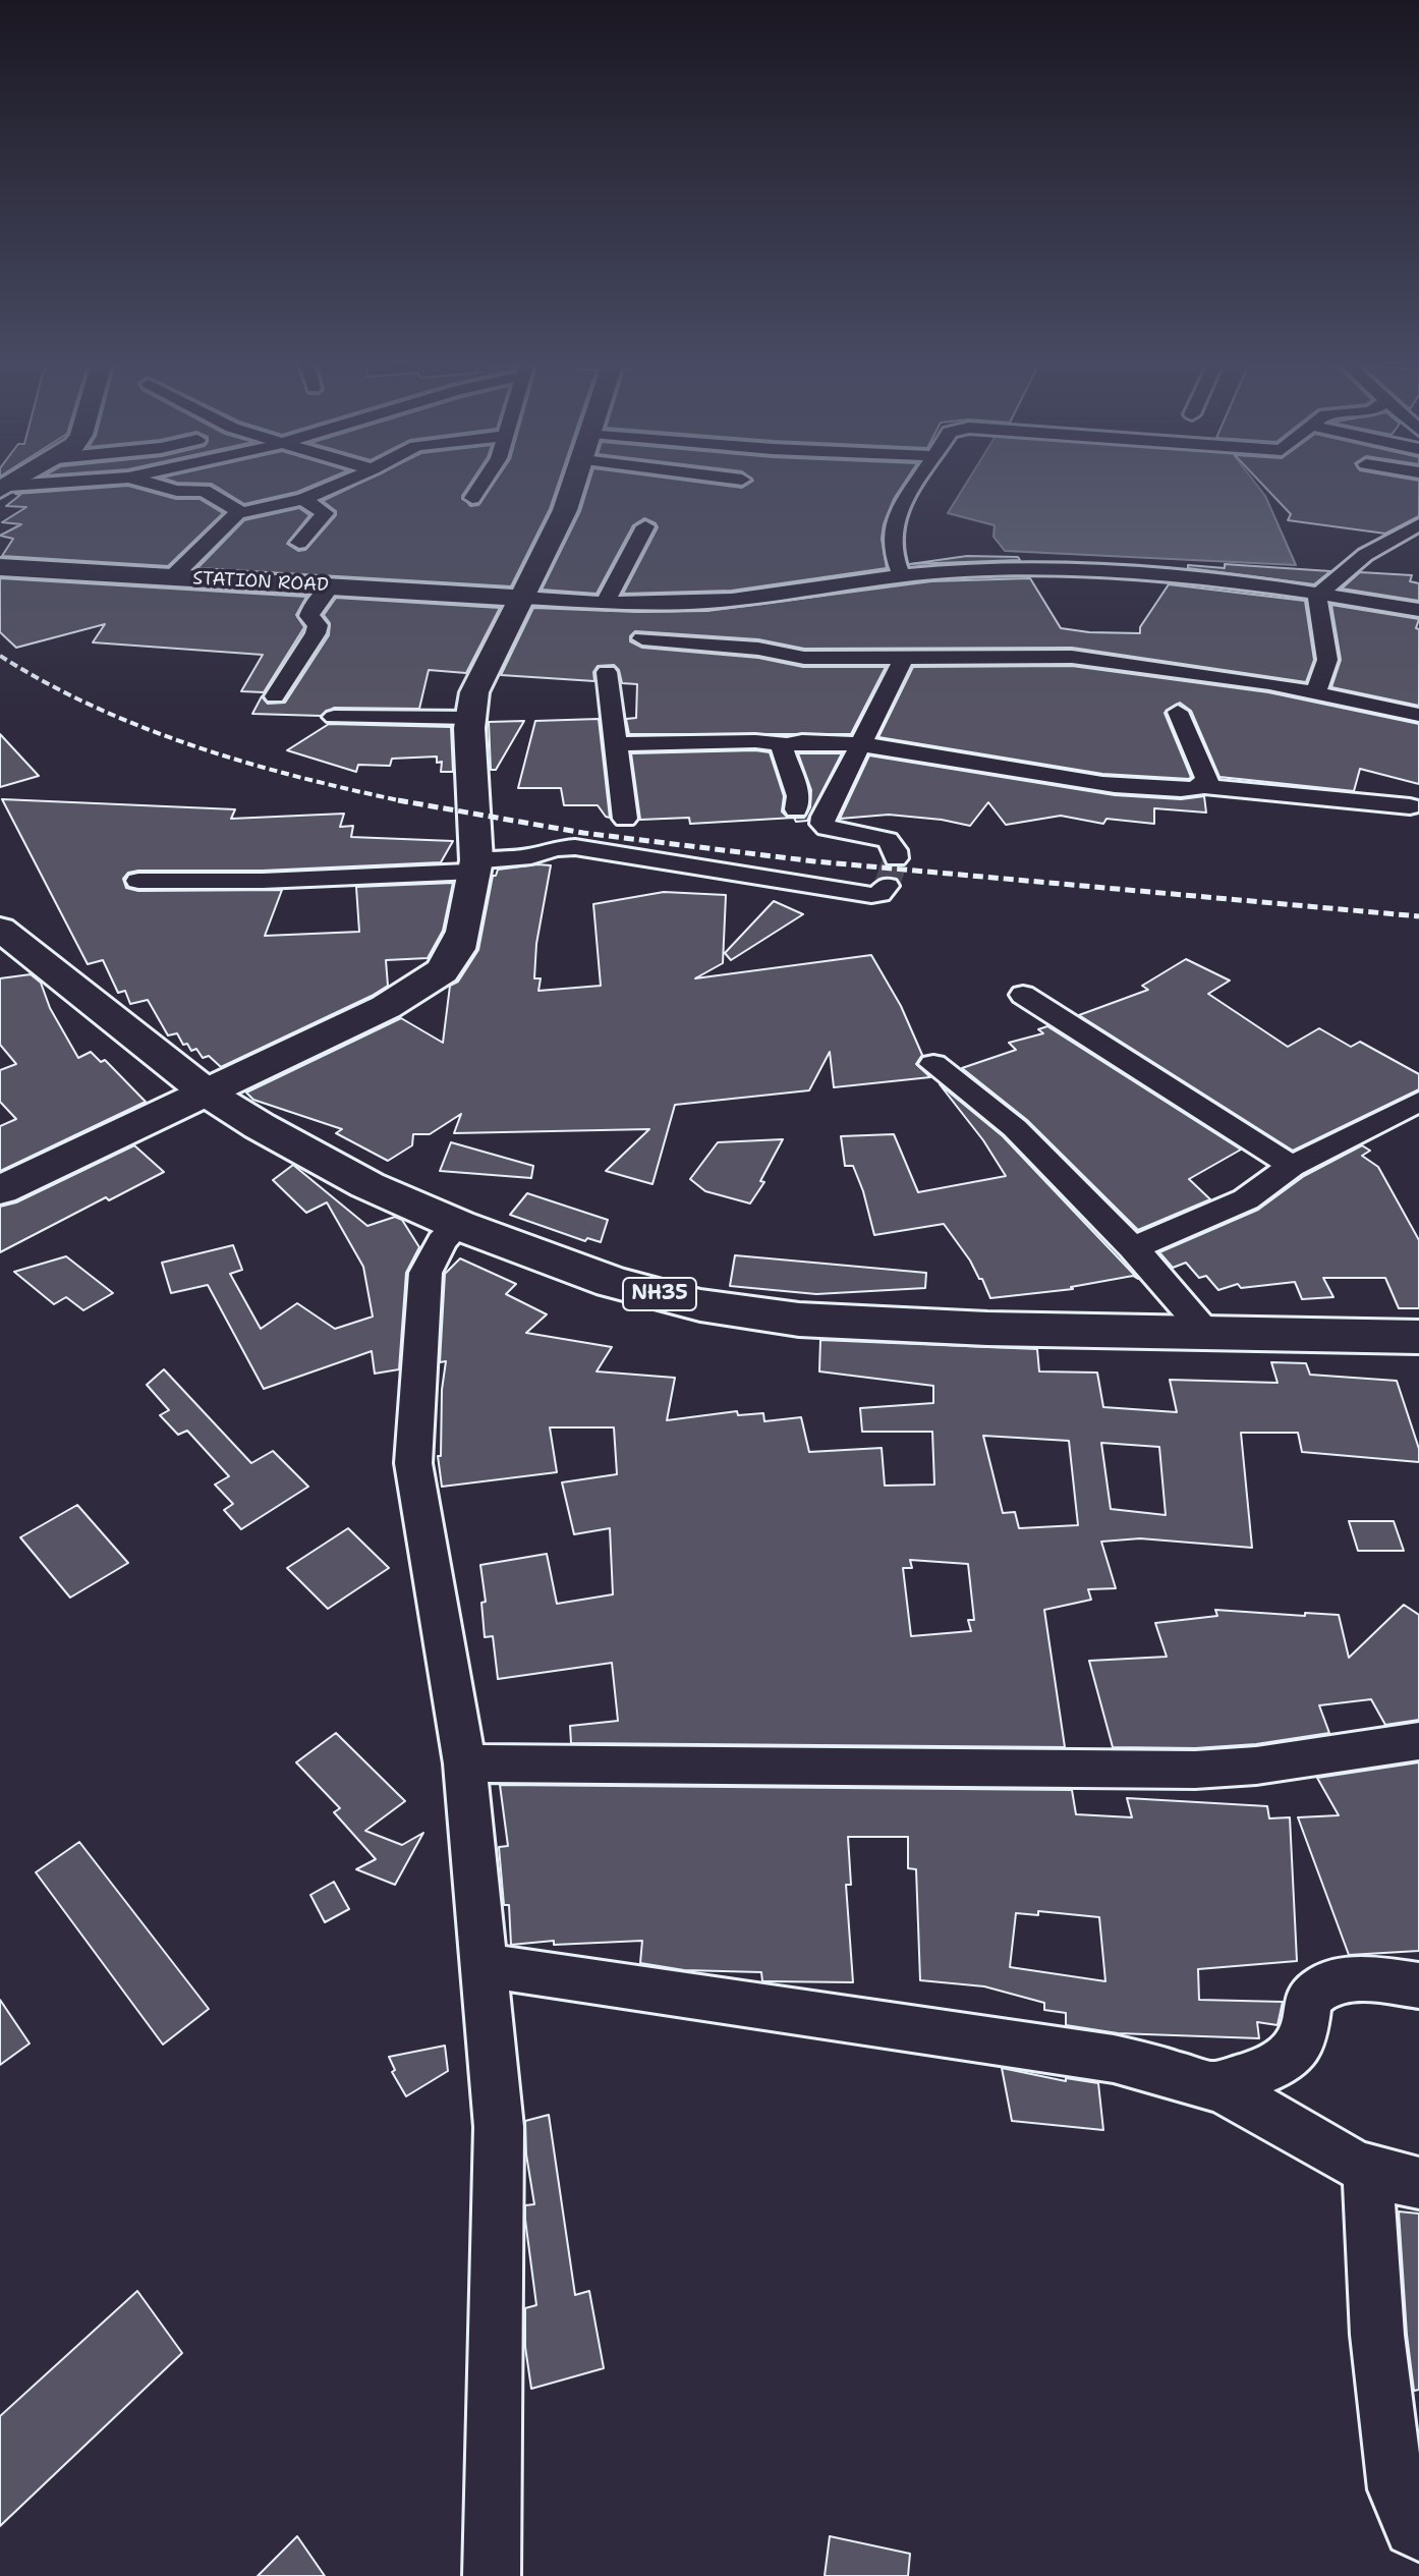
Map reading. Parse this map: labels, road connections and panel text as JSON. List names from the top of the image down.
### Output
{
  "streets": {
    "main road": ["STATION ROAD", "NH35"]
  }
}
